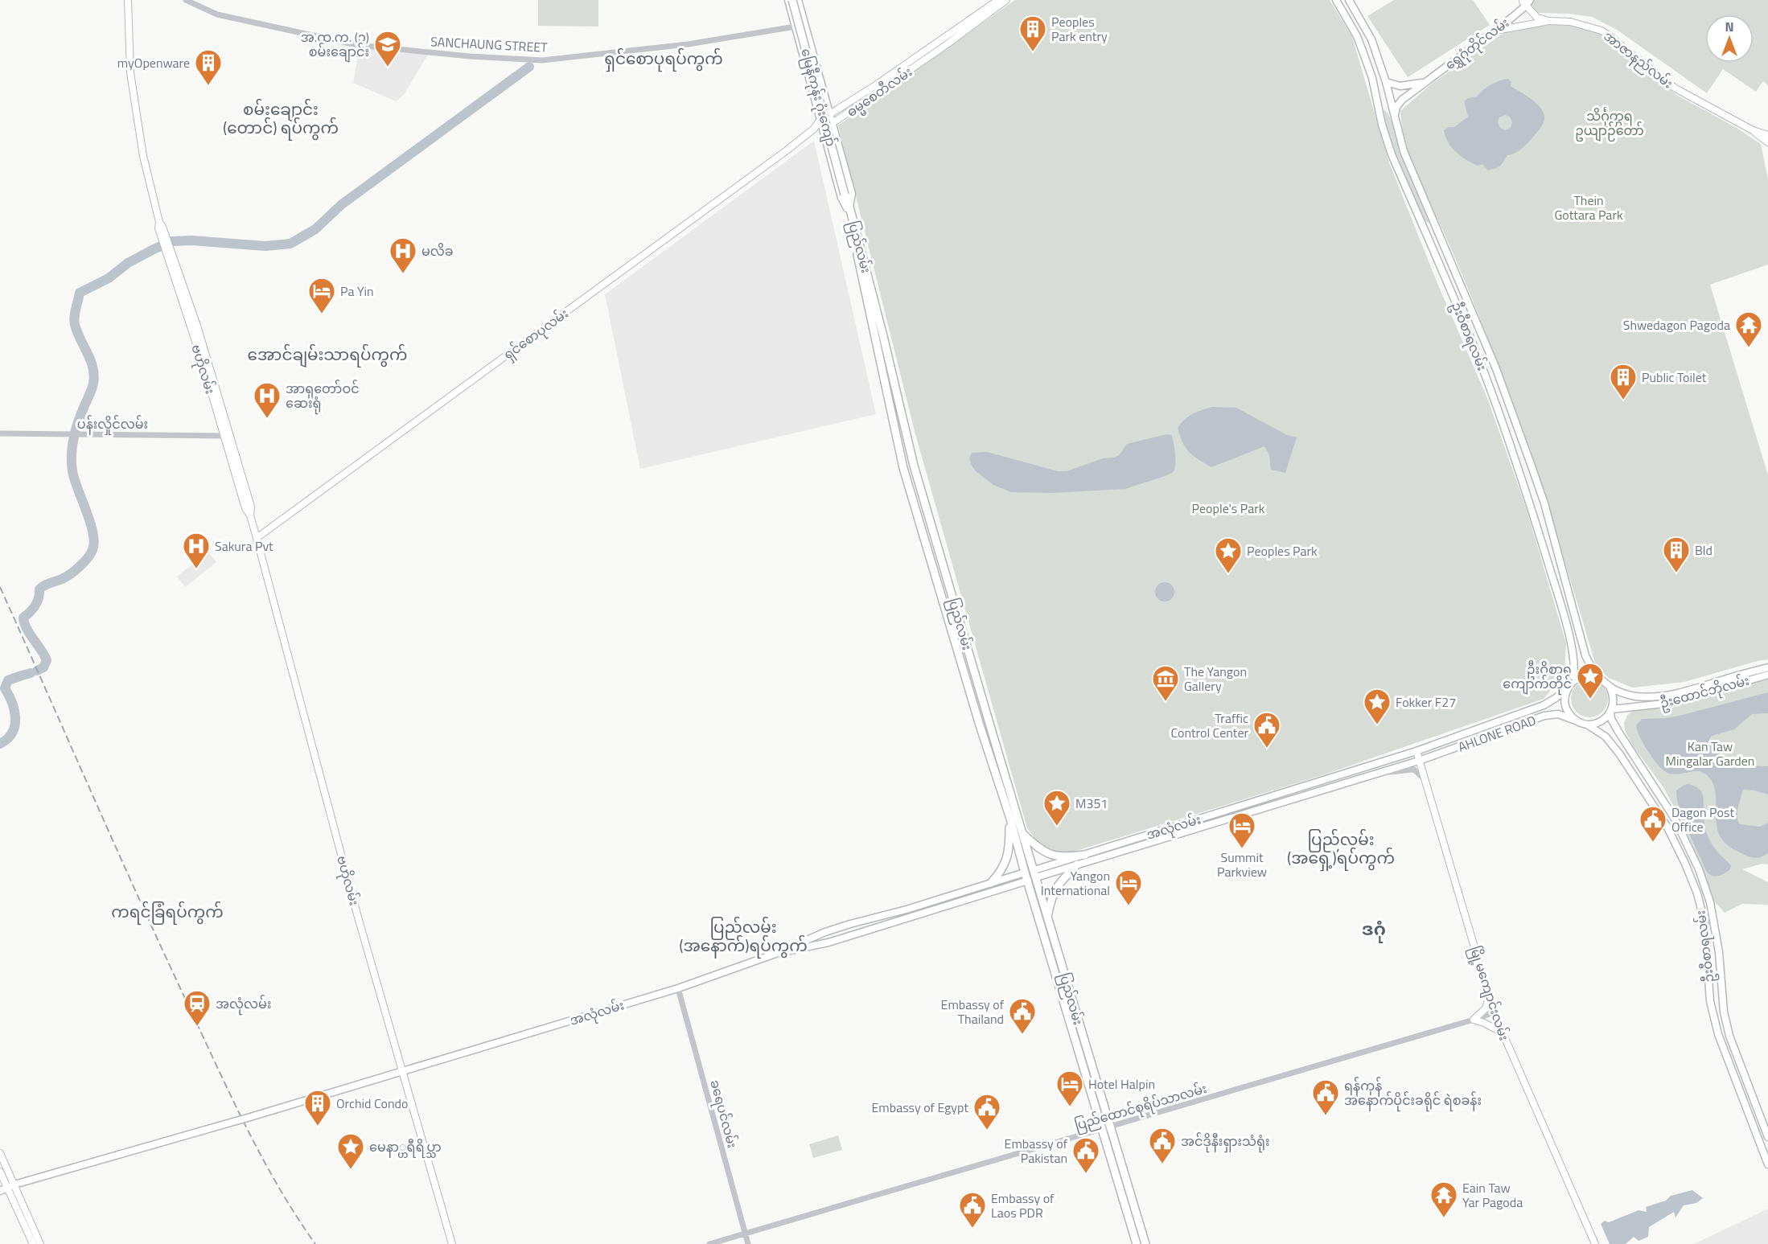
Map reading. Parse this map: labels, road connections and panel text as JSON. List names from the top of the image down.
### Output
{
  "streets": {
    "highway": ["မြေနီကုန်း ဂုံးကျော်", "ပြည်လမ်း", "အလုံလမ်း"],
    "main road": [
      "ရွှေဂုံတိုင်လမ်း",
      "အာဇာနည်လမ်း",
      "ဓမ္မစေတီလမ်း",
      "ရှင်စောပုလမ်း",
      "ဦးဝီစာရလမ်း",
      "ဗဟိုလမ်း",
      "ဦးထောင်ဘိုလမ်း",
      "AHLONE ROAD",
      "မြို့မကျောင်းလမ်း"
    ],
    "street": [
      "SANCHAUNG STREET",
      "ပန်းလှိုင်လမ်း",
      "ပြည်ထောင်စုရိပ်သာလမ်း",
      "ခရေပင်လမ်း"
    ]
  },
  "crossings": [
    ["ရွှေဂုံတိုင်လမ်း", "အာဇာနည်လမ်း"],
    ["ရွှေဂုံတိုင်လမ်း", "ဦးဝီစာရလမ်း"],
    ["SANCHAUNG STREET", "ပြည်လမ်း"],
    ["ဓမ္မစေတီလမ်း", "ပြည်လမ်း"],
    ["ဓမ္မစေတီလမ်း", "ရှင်စောပုလမ်း"],
    ["မြေနီကုန်း ဂုံးကျော်", "ပြည်လမ်း"],
    ["ပြည်လမ်း", "အလုံလမ်း"],
    ["ပြည်လမ်း", "ပြည်ထောင်စုရိပ်သာလမ်း"],
    ["ရှင်စောပုလမ်း", "ဗဟိုလမ်း"],
    ["ဦးဝီစာရလမ်း", "ဦးထောင်ဘိုလမ်း"],
    ["ဦးဝီစာရလမ်း", "AHLONE ROAD"],
    ["ဦးဝီစာရလမ်း", "အလုံလမ်း"],
    ["ဗဟိုလမ်း", "ပန်းလှိုင်လမ်း"],
    ["ဗဟိုလမ်း", "အလုံလမ်း"],
    ["ဦးထောင်ဘိုလမ်း", "AHLONE ROAD"],
    ["ဦးထောင်ဘိုလမ်း", "အလုံလမ်း"],
    ["AHLONE ROAD", "အလုံလမ်း"],
    ["AHLONE ROAD", "မြို့မကျောင်းလမ်း"],
    ["အလုံလမ်း", "မြို့မကျောင်းလမ်း"],
    ["အလုံလမ်း", "ခရေပင်လမ်း"],
    ["မြို့မကျောင်းလမ်း", "ပြည်ထောင်စုရိပ်သာလမ်း"],
    ["ပြည်ထောင်စုရိပ်သာလမ်း", "ခရေပင်လမ်း"]
  ],
  "districts": [
    "ရှင်စောပုရပ်ကွက်",
    "စမ်းချောင်း (တောင်) ရပ်ကွက်",
    "အောင်ချမ်းသာရပ်ကွက်",
    "ပြည်လမ်း (အရှေ့)ရပ်ကွက်",
    "ကရင်ခြံရပ်ကွက်",
    "ပြည်လမ်း (အနောက်)ရပ်ကွက်",
    "ဒဂုံ"
  ],
  "parks": [
    "သိင်္ဂုတ္တရ ဥယျာဉ်တော်",
    "Thein Gottara Park",
    "People's Park",
    "Kan Taw Mingalar Garden"
  ],
  "places": {
    "building": [
      "Peoples Park entry",
      "myOpenware",
      "Public Toilet",
      "Bld",
      "Orchid Condo"
    ],
    "school or university": ["အ.ထ.က. (၃) စမ်းချောင်း"],
    "hospital": ["မလိခ", "အာရှတော်ဝင် ဆေးရုံ", "Sakura Pvt"],
    "hotel": [
      "Pa Yin",
      "Summit Parkview",
      "Yangon International",
      "Hotel Halpin"
    ],
    "temple": ["Shwedagon Pagoda", "Eain Taw Yar Pagoda"],
    "place": [
      "Peoples Park",
      "ဦးဝိစာရ ကျောက်တိုင်",
      "Fokker F27",
      "M351",
      "မေနာ္ဟရီရိပ္သာ"
    ],
    "museum": ["The Yangon Gallery"],
    "public building": [
      "Traffic Control Center",
      "Dagon Post Office",
      "Embassy of Thailand",
      "ရန်ကုန် အနောက်ပိုင်းခရိုင် ရဲစခန်း",
      "Embassy of Egypt",
      "အင်ဒိုနီးရှားသံရုံး",
      "Embassy of Pakistan",
      "Embassy of Laos PDR"
    ],
    "station": ["အလုံလမ်း"]
  },
  "north": "top"
}
